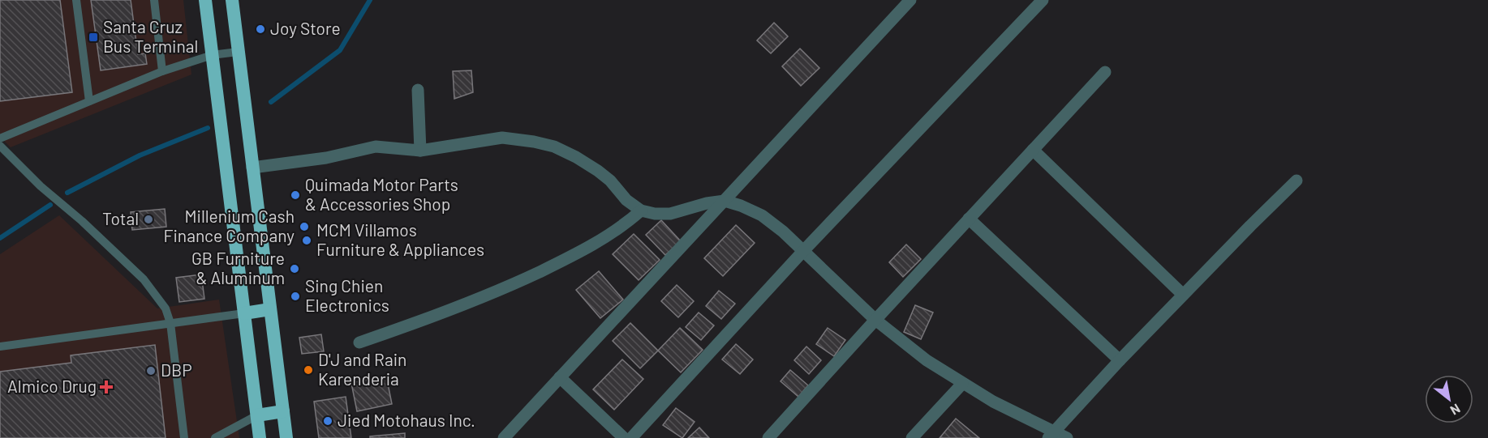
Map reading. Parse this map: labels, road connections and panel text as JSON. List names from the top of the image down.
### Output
{
  "places": {
    "other": [
      "Joy Store",
      "Quimada Motor Parts & Accessories Shop",
      "Total",
      "Millenium Cash Finance Company",
      "MCM Villamos Furniture & Appliances",
      "GB Furniture & Aluminum",
      "Sing Chien Electronics",
      "D'J and Rain Karenderia",
      "DBP",
      "Jied Motohaus Inc."
    ],
    "transit": ["Santa Cruz Bus Terminal"],
    "health": ["Almico Drug"]
  },
  "north": "bottom right"
}
